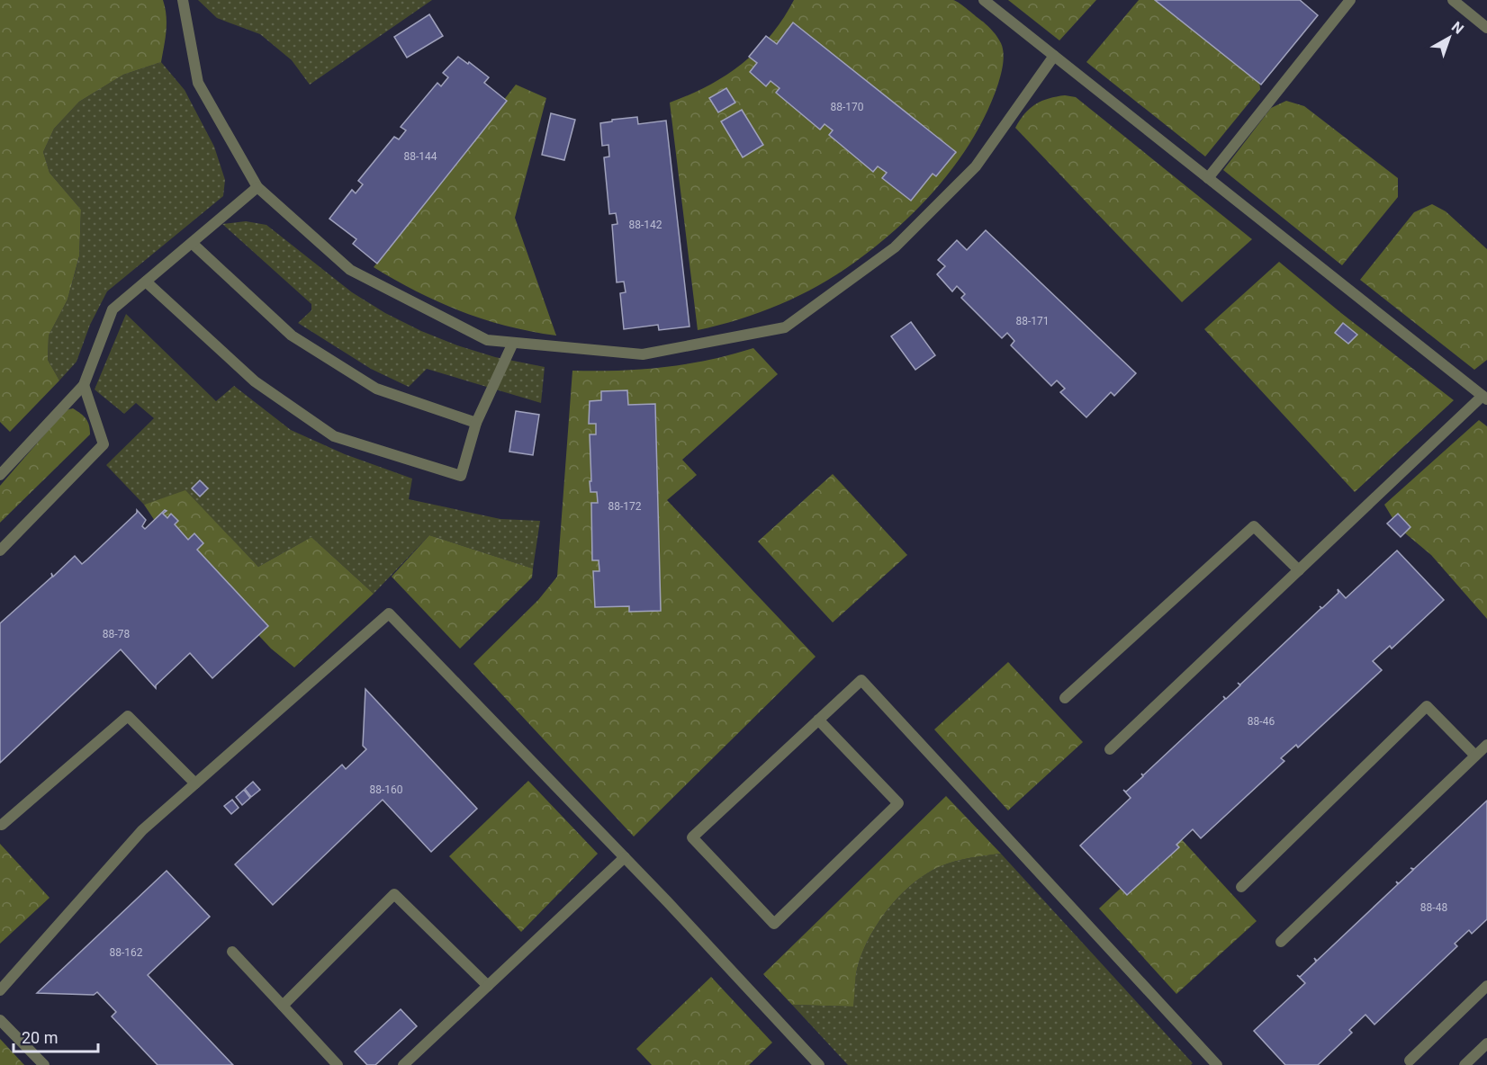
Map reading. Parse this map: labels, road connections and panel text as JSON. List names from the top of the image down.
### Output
{
  "house_numbers": [
    "88-170",
    "88-144",
    "88-142",
    "88-171",
    "88-172",
    "88-78",
    "88-46",
    "88-160",
    "88-48",
    "88-162"
  ],
  "scale_bar": "20 m",
  "north": "top right"
}
